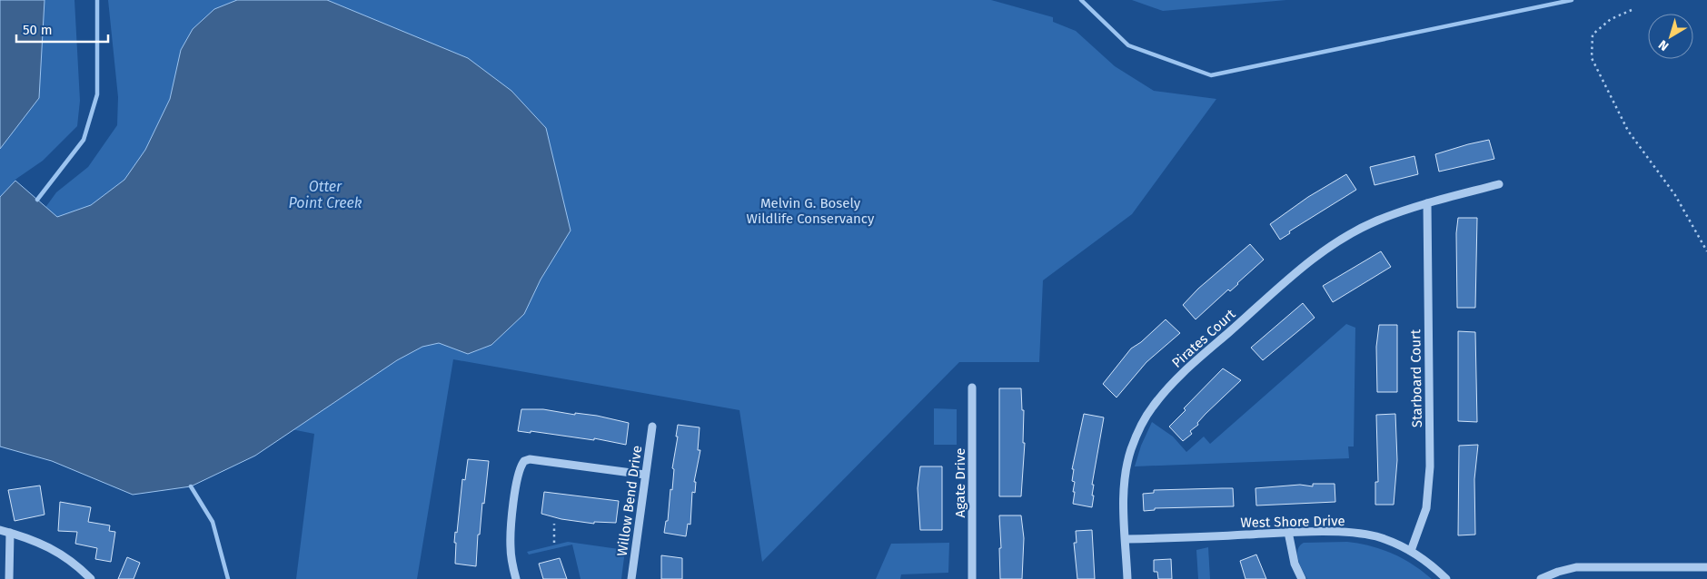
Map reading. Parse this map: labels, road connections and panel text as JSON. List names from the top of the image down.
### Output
{
  "streets": {
    "street": [
      "Pirates Court",
      "Starboard Court",
      "Agate Drive",
      "Willow Bend Drive",
      "West Shore Drive"
    ]
  },
  "crossings": [
    ["Pirates Court", "Starboard Court"],
    ["Pirates Court", "West Shore Drive"],
    ["Starboard Court", "West Shore Drive"]
  ],
  "water": ["Otter Point Creek"],
  "parks": ["Melvin G. Bosely Wildlife Conservancy"],
  "scale_bar": "50 m",
  "north": "bottom left"
}
